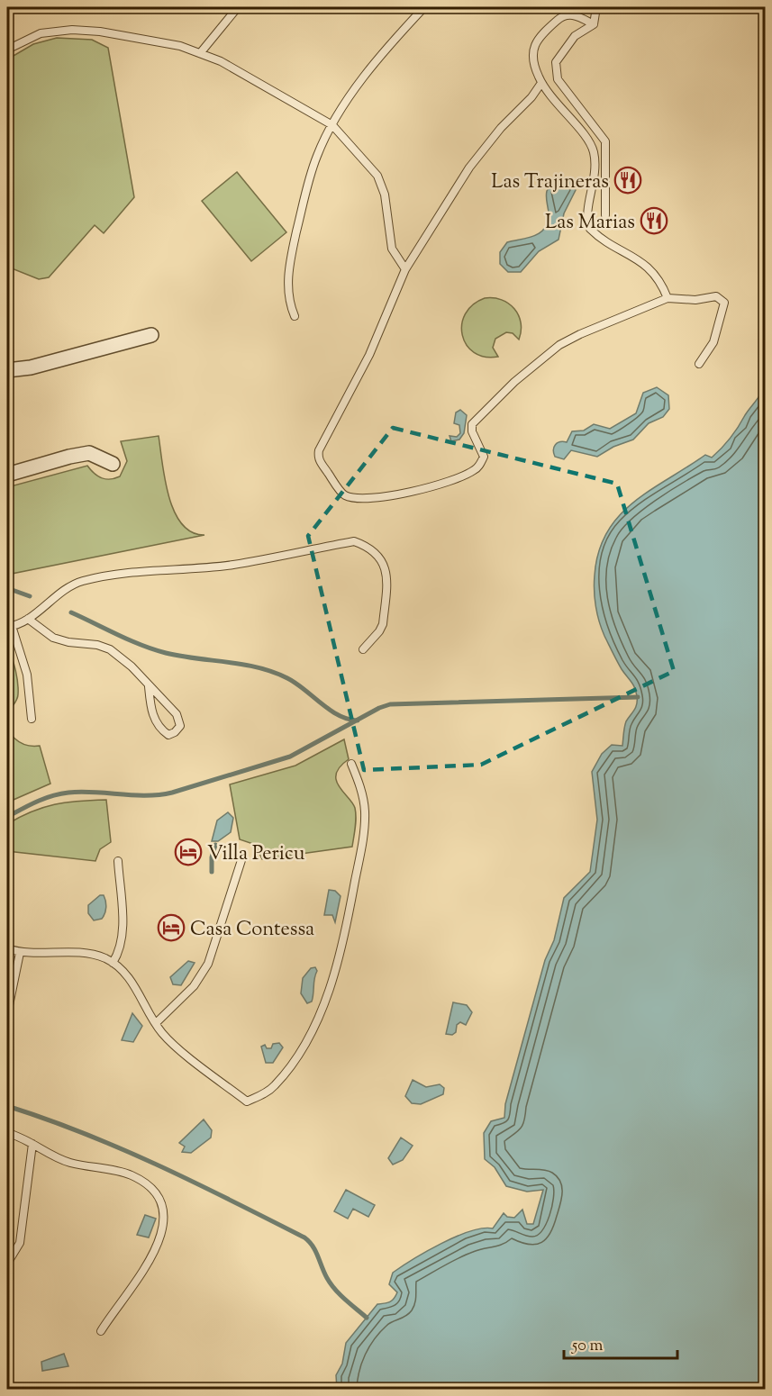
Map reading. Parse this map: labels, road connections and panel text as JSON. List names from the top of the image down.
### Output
{
  "places": {
    "restaurant": ["Las Trajineras", "Las Marias"],
    "hotel": ["Villa Pericu", "Casa Contessa"]
  },
  "scale_bar": "50 m"
}
